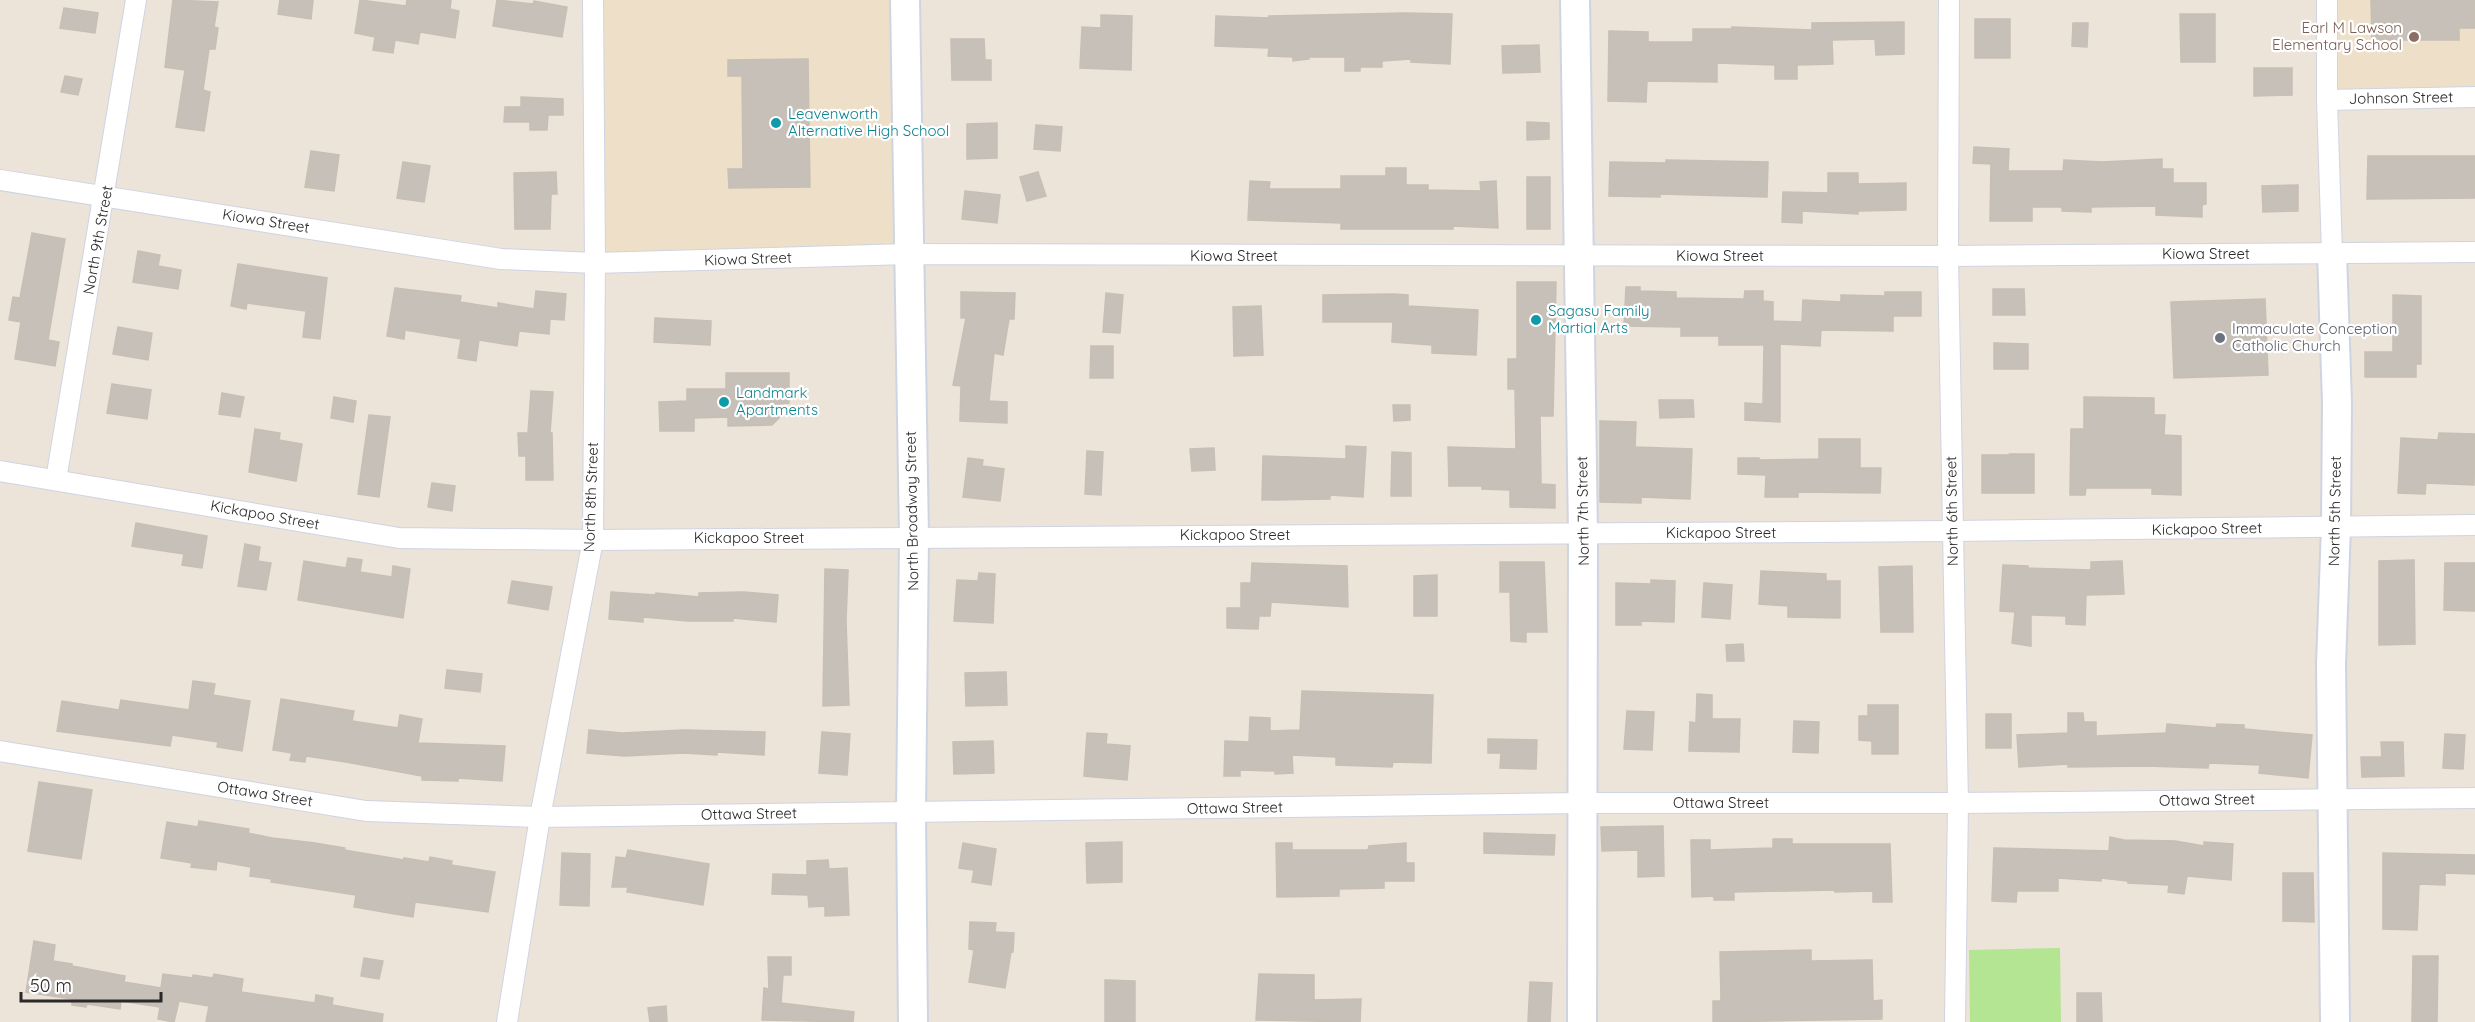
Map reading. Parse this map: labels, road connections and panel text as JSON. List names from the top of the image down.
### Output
{
  "streets": {
    "street": [
      "Johnson Street",
      "Kiowa Street",
      "North 9th Street",
      "North 8th Street",
      "North Broadway Street",
      "North 7th Street",
      "North 6th Street",
      "North 5th Street",
      "Kickapoo Street",
      "Ottawa Street"
    ]
  },
  "crossings": [
    ["Johnson Street", "North 5th Street"],
    ["Kiowa Street", "North 9th Street"],
    ["Kiowa Street", "North 8th Street"],
    ["Kiowa Street", "North Broadway Street"],
    ["Kiowa Street", "North 7th Street"],
    ["Kiowa Street", "North 6th Street"],
    ["Kiowa Street", "North 5th Street"],
    ["North 9th Street", "Kickapoo Street"],
    ["North 8th Street", "Kickapoo Street"],
    ["North 8th Street", "Ottawa Street"],
    ["North Broadway Street", "Kickapoo Street"],
    ["North Broadway Street", "Ottawa Street"],
    ["North 7th Street", "Kickapoo Street"],
    ["North 7th Street", "Ottawa Street"],
    ["North 6th Street", "Kickapoo Street"],
    ["North 6th Street", "Ottawa Street"],
    ["North 5th Street", "Kickapoo Street"],
    ["North 5th Street", "Ottawa Street"]
  ],
  "places": [
    "Earl M Lawson Elementary School",
    "Leavenworth Alternative High School",
    "Sagasu Family Martial Arts",
    "Immaculate Conception Catholic Church",
    "Landmark Apartments"
  ],
  "scale_bar": "50 m"
}
